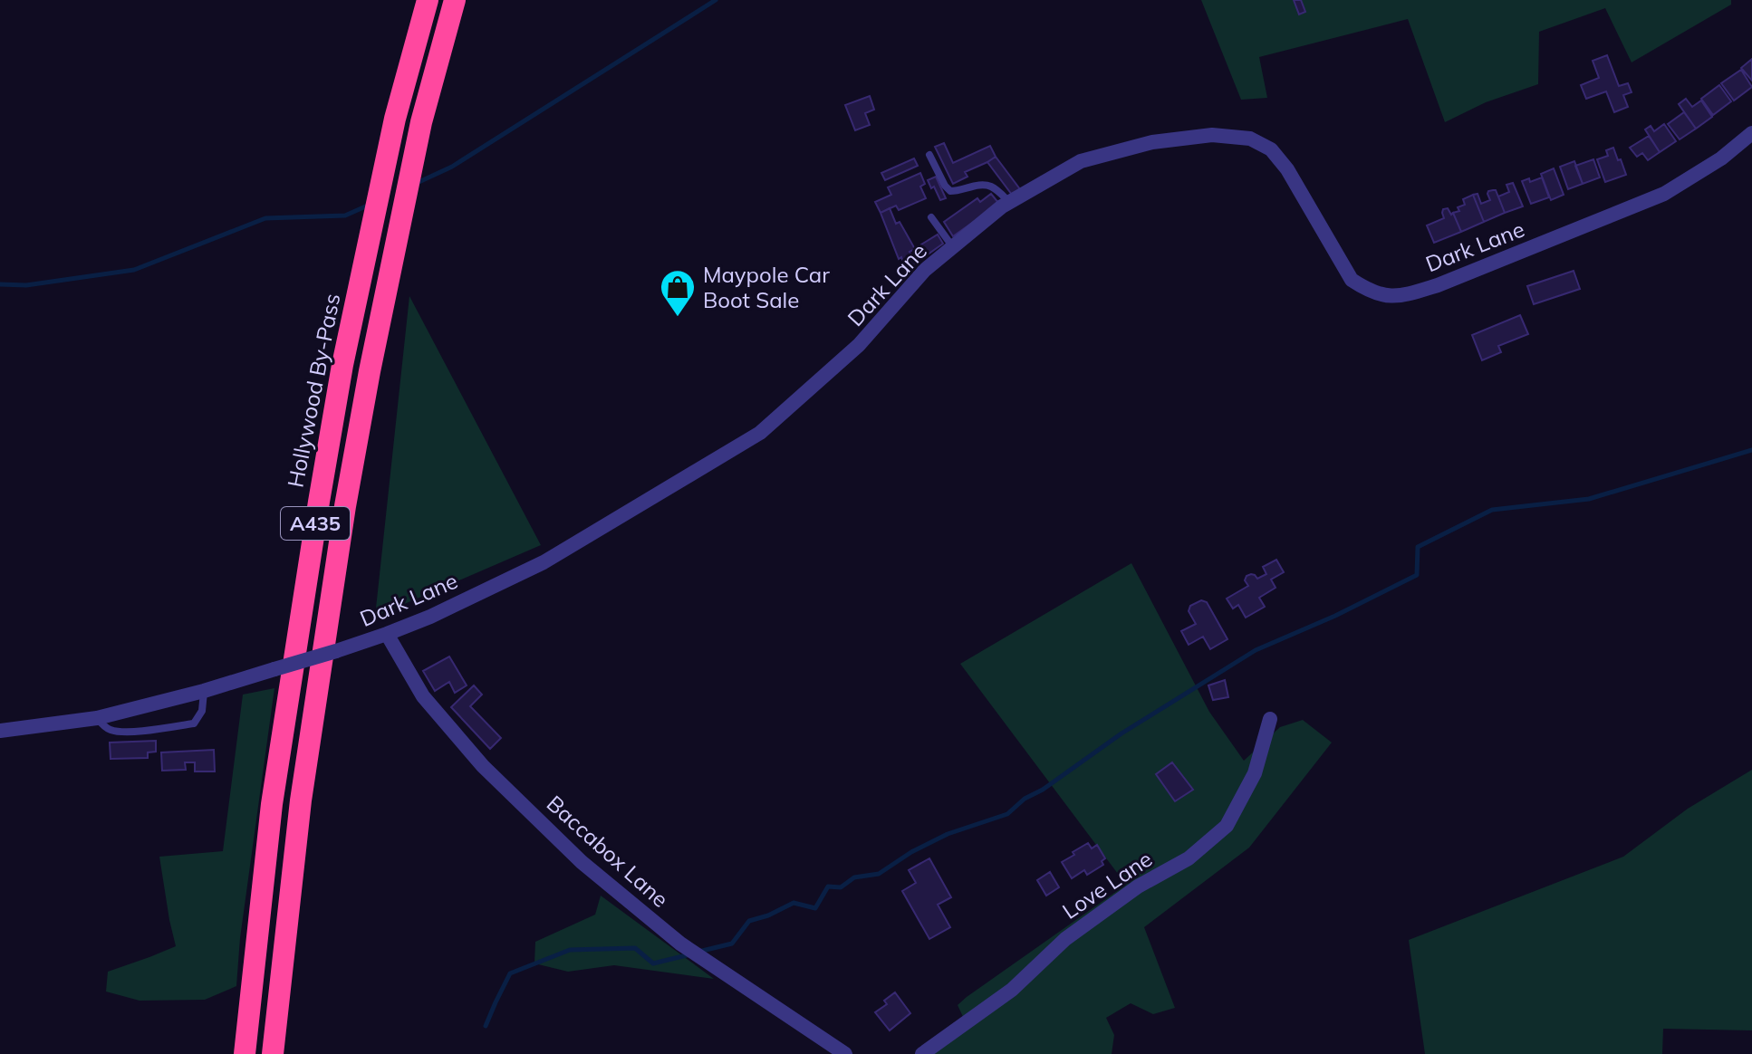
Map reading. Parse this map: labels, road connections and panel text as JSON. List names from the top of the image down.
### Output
{
  "streets": {
    "highway": ["Hollywood By-Pass", "A435"],
    "street": ["Dark Lane", "Baccabox Lane", "Love Lane"]
  },
  "crossings": [
    ["Dark Lane", "Baccabox Lane"]
  ],
  "places": {
    "shop": ["Maypole Car Boot Sale"]
  }
}
